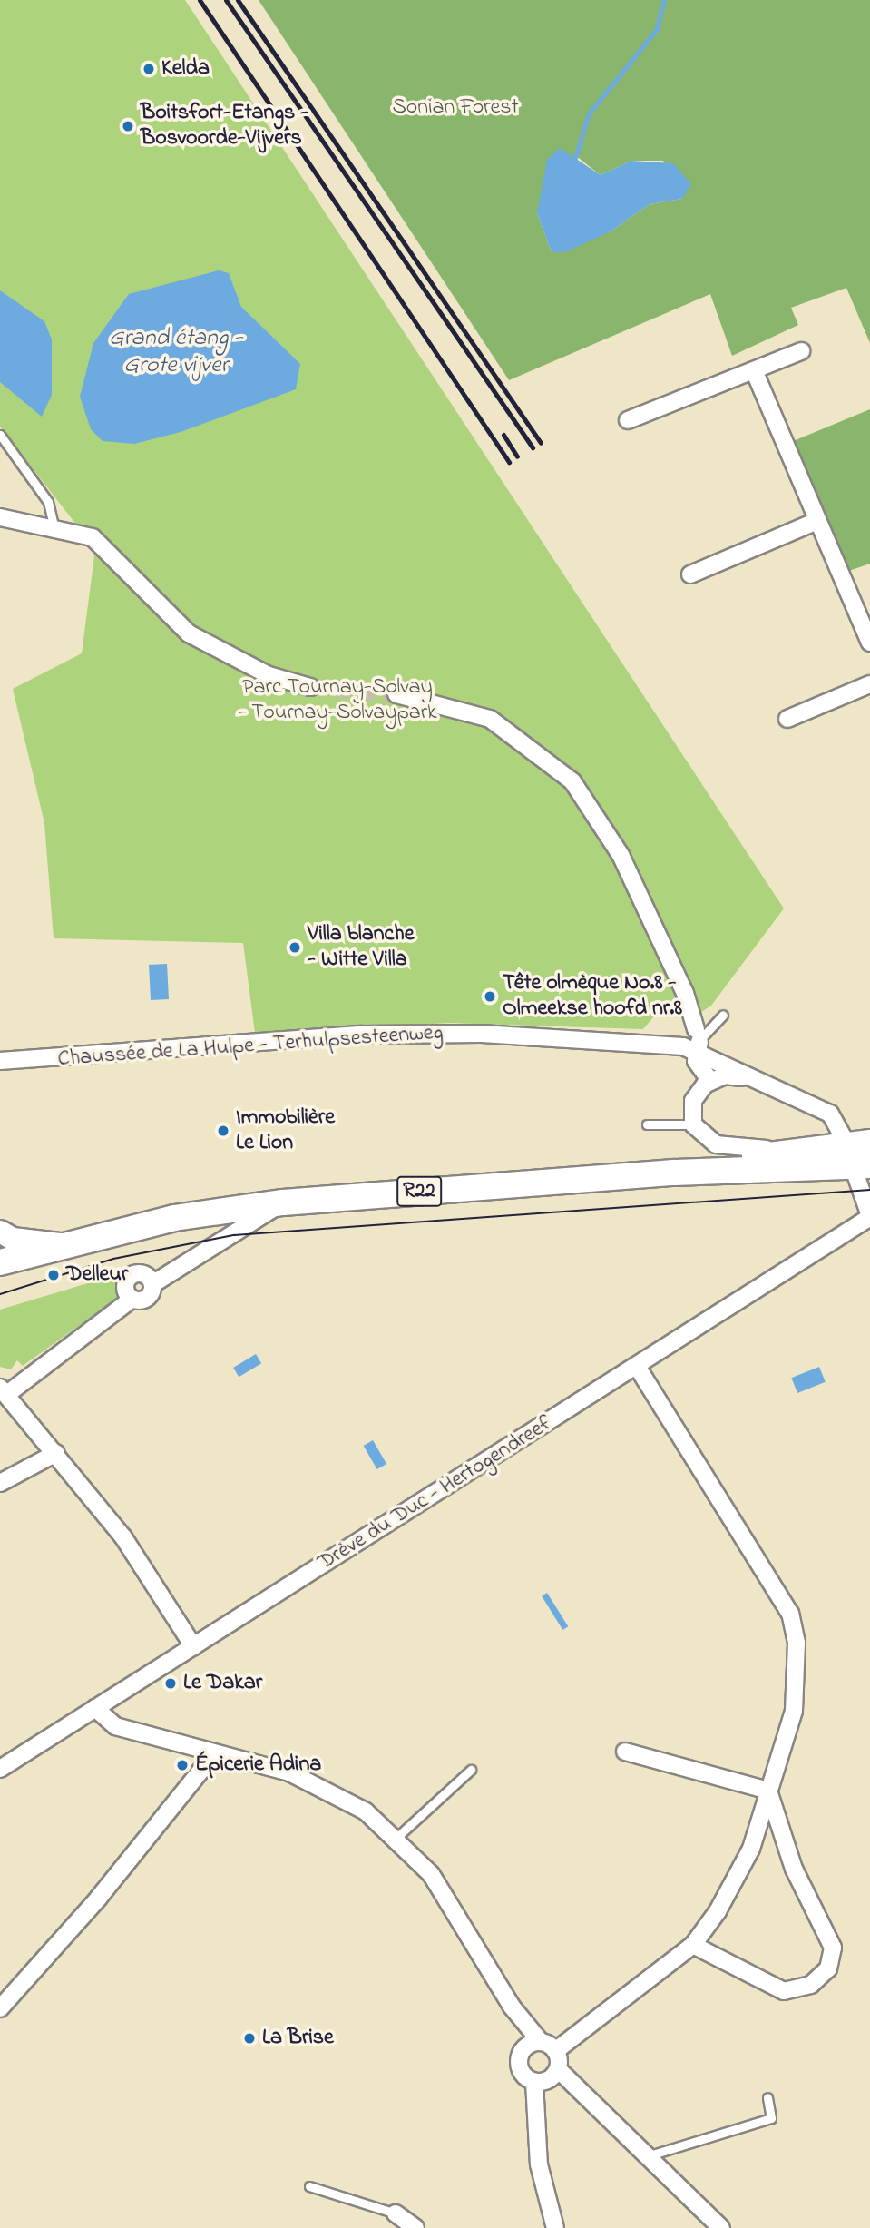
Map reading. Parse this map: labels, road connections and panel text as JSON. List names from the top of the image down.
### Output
{
  "streets": {
    "main road": ["R22"],
    "street": ["Chaussée de La Hulpe - Terhulpsesteenweg", "Drève du Duc - Hertogendreef"]
  },
  "crossings": [
    ["Chaussée de La Hulpe - Terhulpsesteenweg", "R22"],
    ["Chaussée de La Hulpe - Terhulpsesteenweg", "Drève du Duc - Hertogendreef"],
    ["R22", "Drève du Duc - Hertogendreef"]
  ],
  "water": ["Grand étang - Grote vijver"],
  "parks": ["Sonian Forest", "Parc Tournay-Solvay - Tournay-Solvaypark"],
  "places": [
    "Kelda",
    "Boitsfort-Etangs - Bosvoorde-Vijvers",
    "Villa blanche - Witte Villa",
    "Tête olmèque No.8 - Olmeekse hoofd nr.8",
    "Immobilière Le Lion",
    "Delleur",
    "Le Dakar",
    "Épicerie Adina",
    "La Brise"
  ]
}
